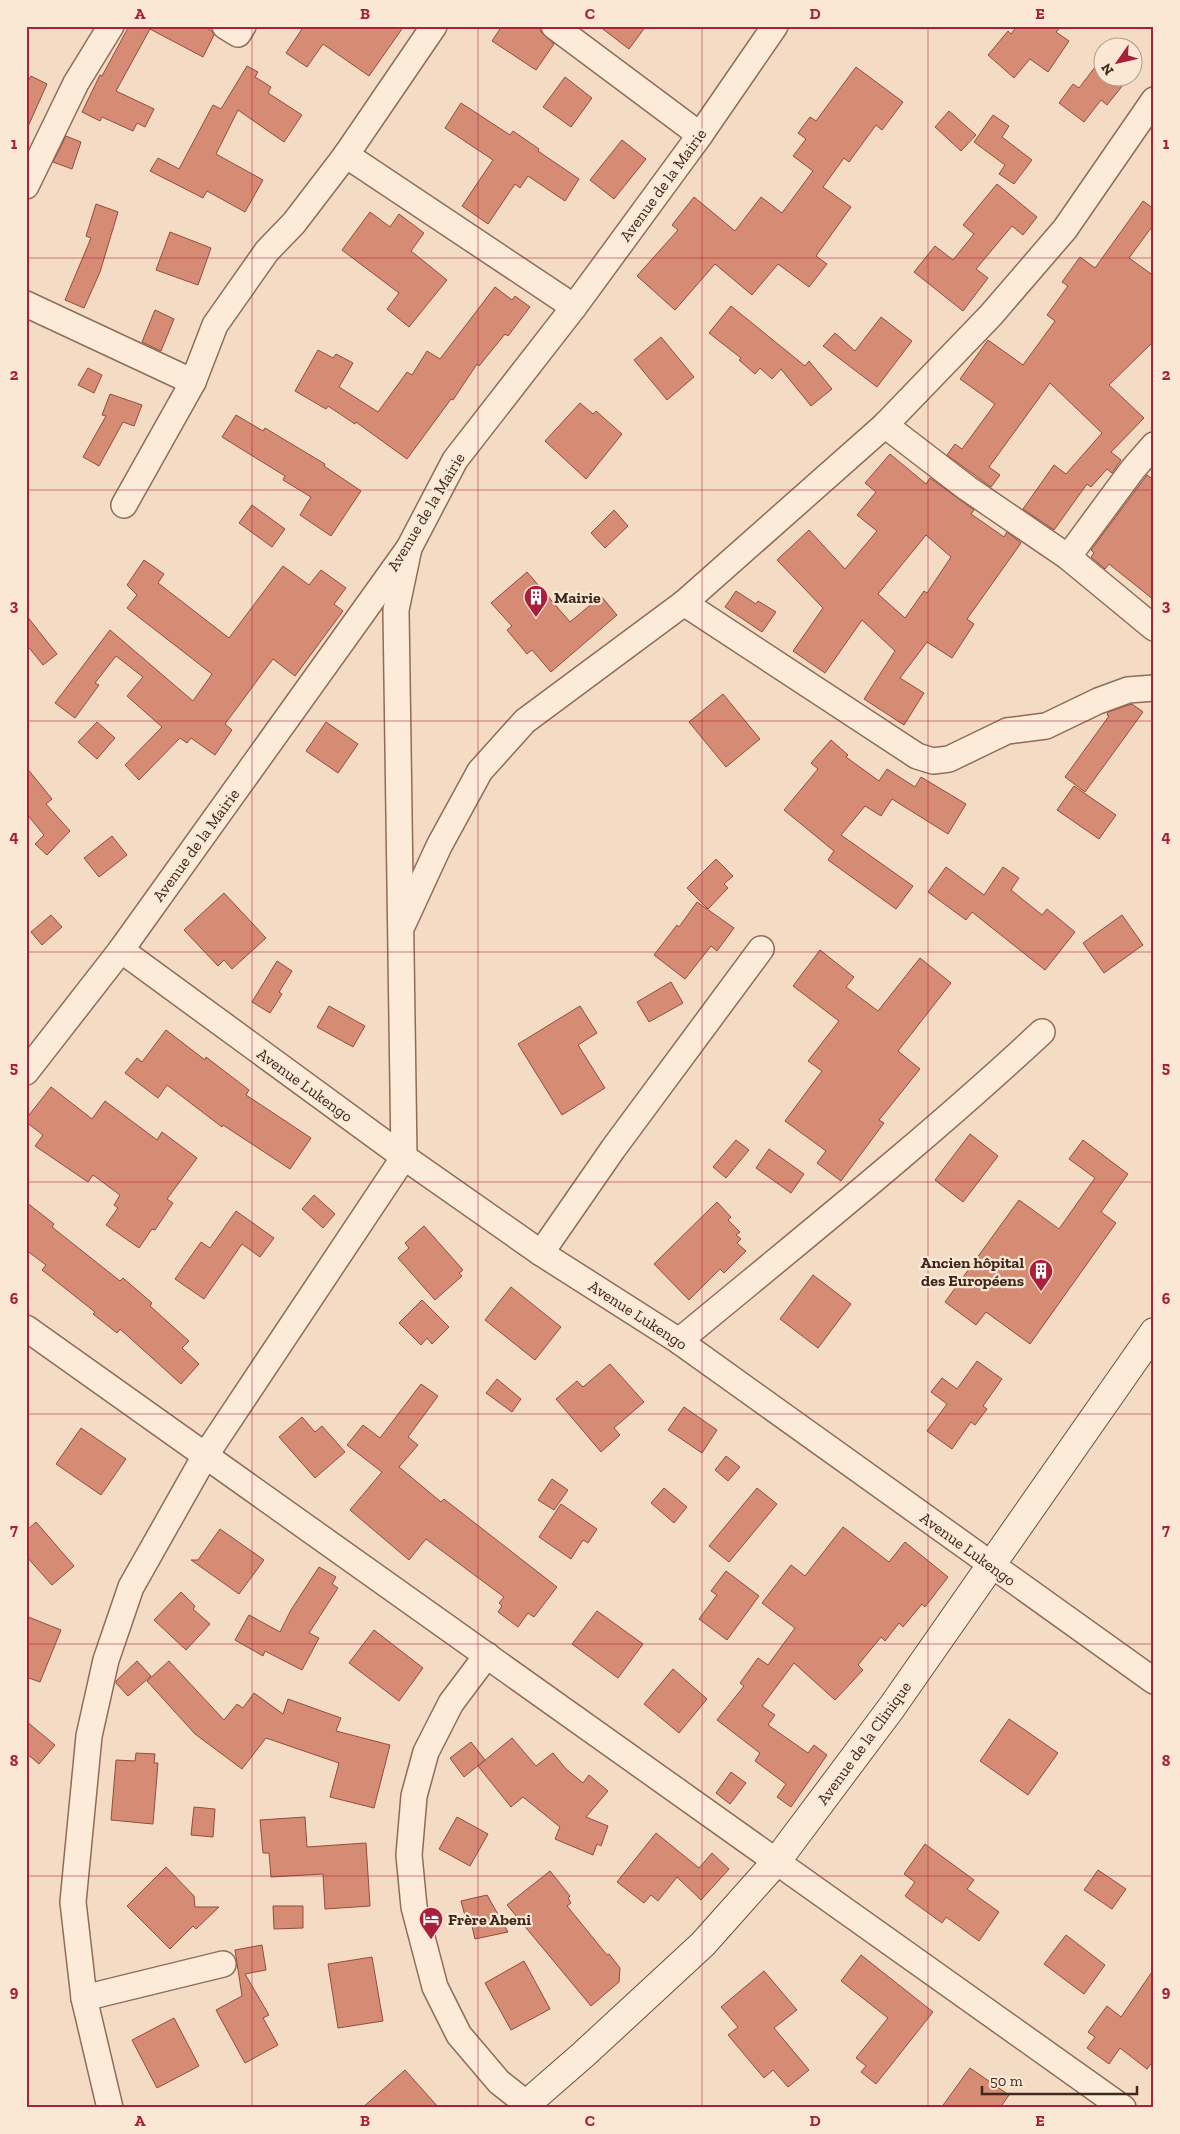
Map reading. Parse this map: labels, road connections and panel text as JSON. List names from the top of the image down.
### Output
{
  "streets": {
    "street": ["Avenue de la Mairie", "Avenue Lukengo", "Avenue de la Clinique"]
  },
  "crossings": [
    ["Avenue de la Mairie", "Avenue Lukengo"],
    ["Avenue Lukengo", "Avenue de la Clinique"]
  ],
  "places": {
    "building": ["Mairie", "Ancien hôpital des Européens"],
    "hotel": ["Frère Abeni"]
  },
  "scale_bar": "50 m",
  "north": "bottom left",
  "grid": {
    "columns": [
      "A",
      "B",
      "C",
      "D",
      "E"
    ],
    "rows": [
      "1",
      "2",
      "3",
      "4",
      "5",
      "6",
      "7",
      "8",
      "9"
    ]
  }
}
